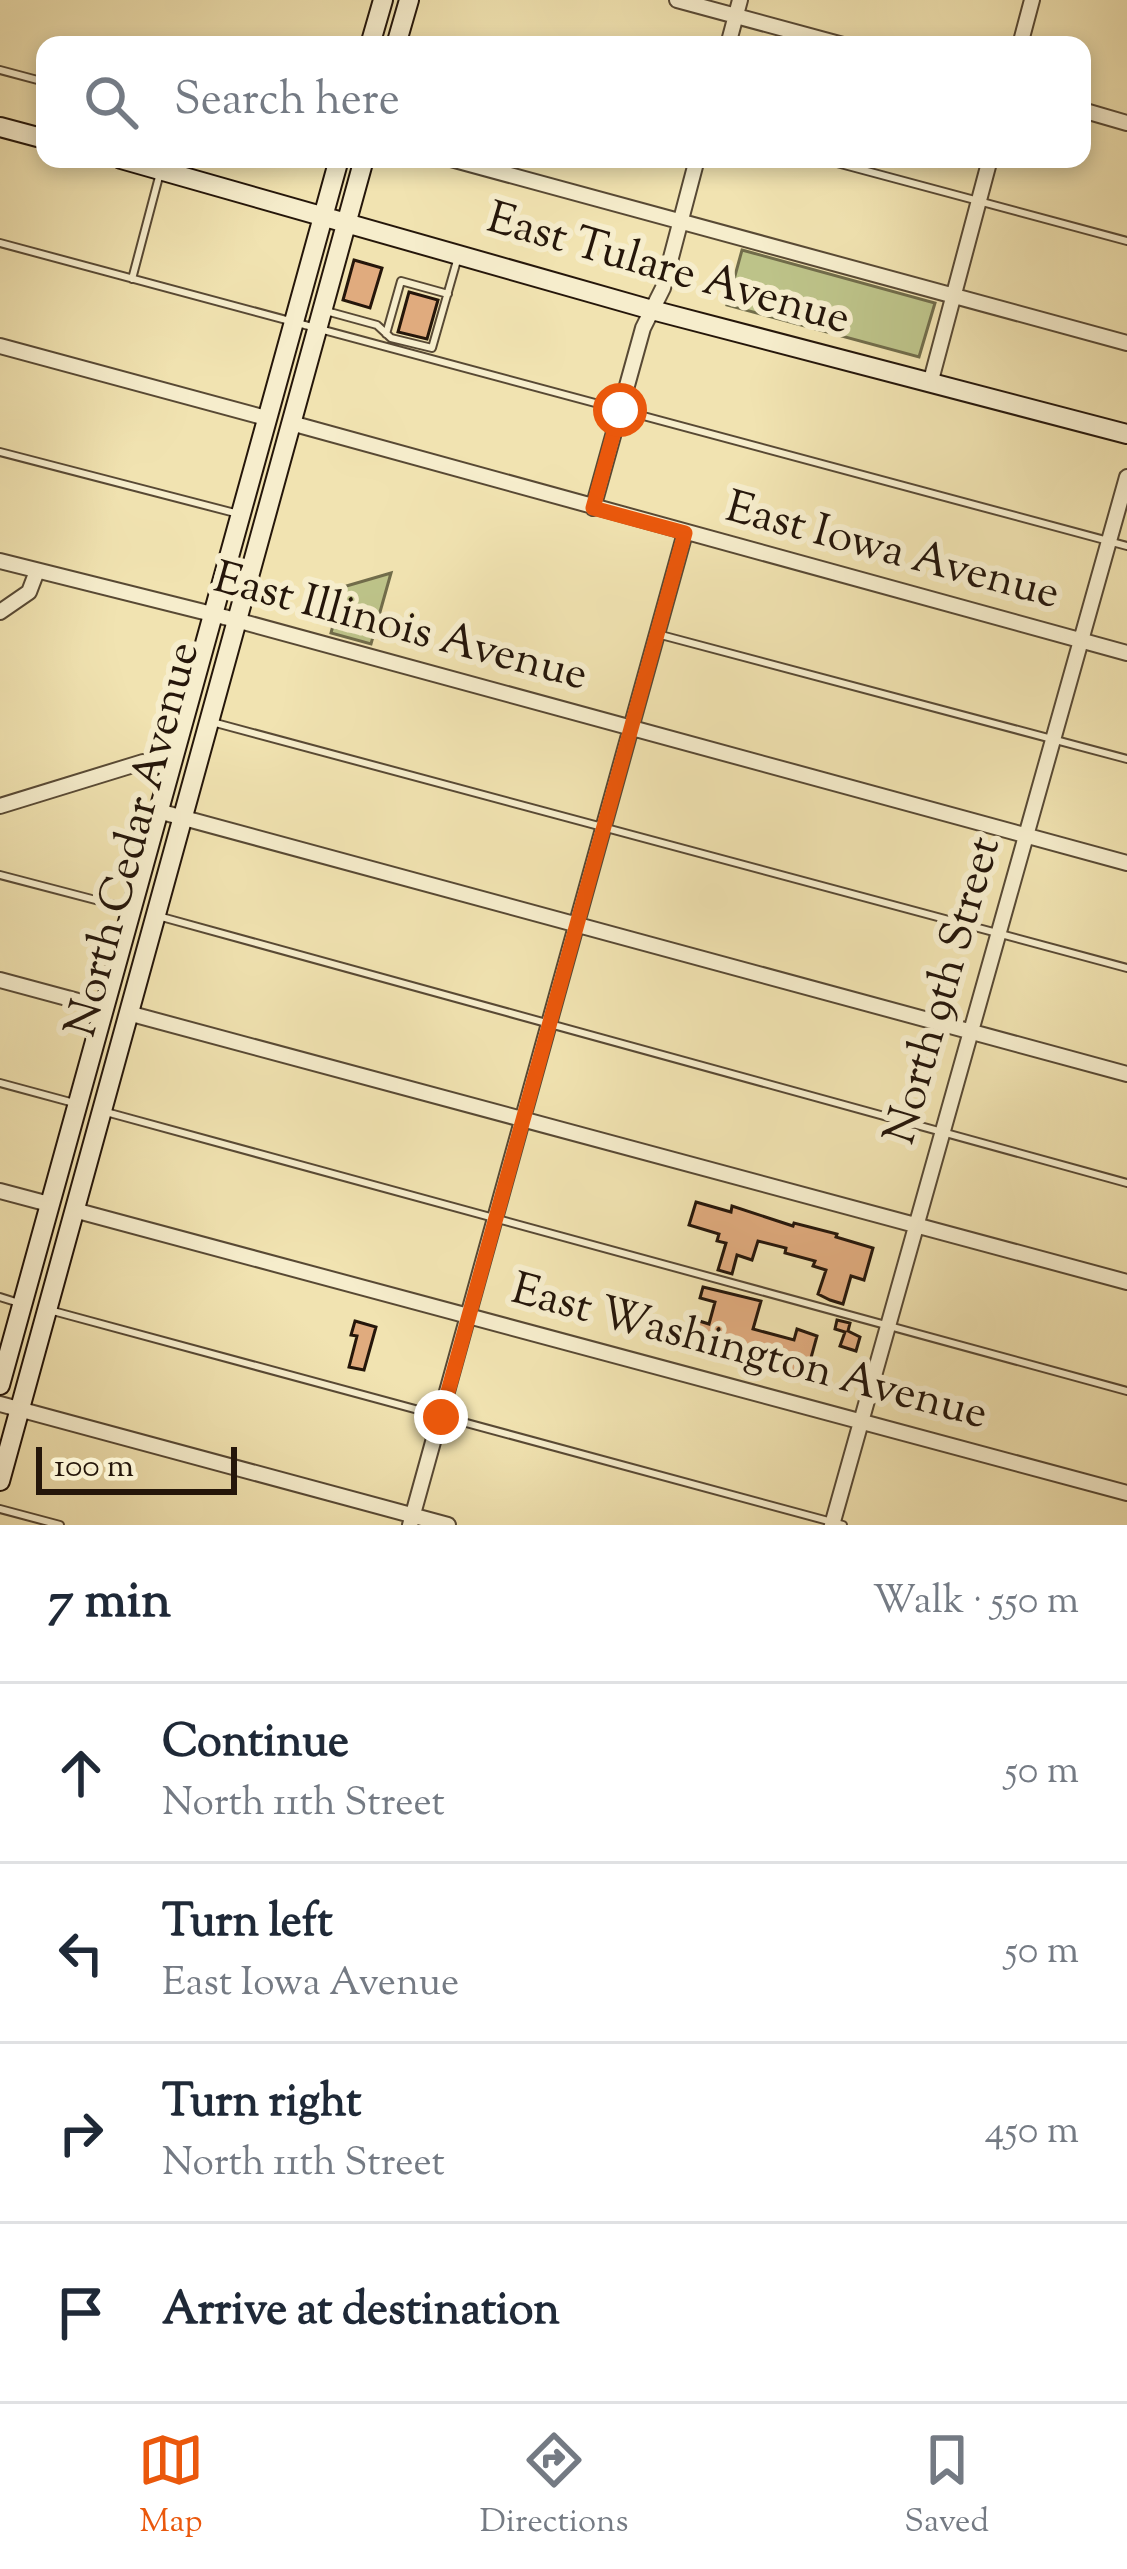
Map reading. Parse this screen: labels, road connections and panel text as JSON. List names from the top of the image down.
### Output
{
  "streets": {
    "main road": ["East Tulare Avenue", "North Cedar Avenue"],
    "street": [
      "East Iowa Avenue",
      "East Illinois Avenue",
      "North 9th Street",
      "East Washington Avenue"
    ]
  },
  "crossings": [
    ["East Tulare Avenue", "North Cedar Avenue"],
    ["East Iowa Avenue", "North Cedar Avenue"],
    ["East Iowa Avenue", "North 9th Street"],
    ["East Illinois Avenue", "North Cedar Avenue"],
    ["East Illinois Avenue", "North 9th Street"],
    ["North Cedar Avenue", "East Washington Avenue"],
    ["North 9th Street", "East Washington Avenue"]
  ],
  "scale_bar": "100 m",
  "page": {
    "search": "Search here",
    "scale": "100 m",
    "heading": ["7 min", "Walk · 550 m"],
    "list": [
      ["Continue", "North 11th Street", "50 m"],
      ["Turn left", "East Iowa Avenue", "50 m"],
      ["Turn right", "North 11th Street", "450 m"],
      "Arrive at destination"
    ],
    "nav": ["Map", "Directions", "Saved"]
  }
}
